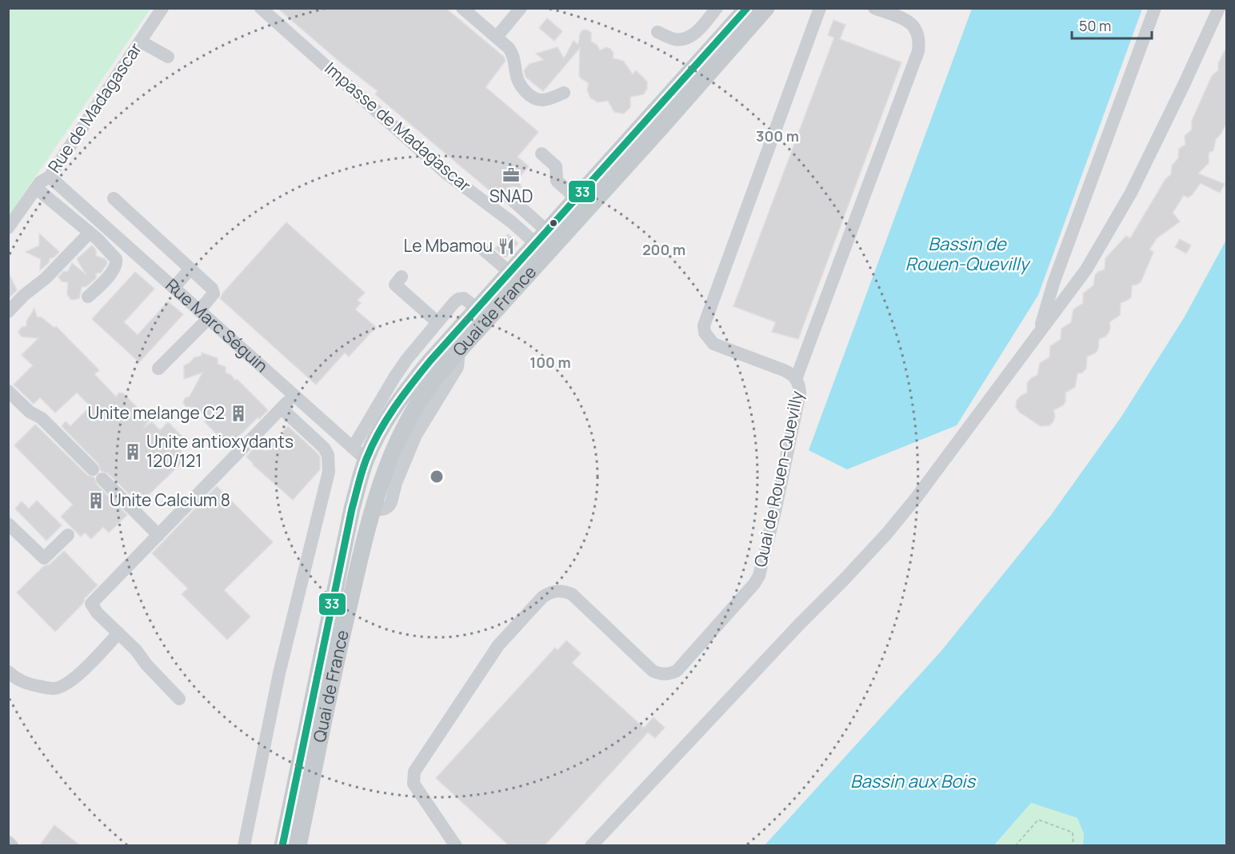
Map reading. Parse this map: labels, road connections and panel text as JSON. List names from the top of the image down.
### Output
{
  "streets": {
    "main road": ["Quai de France"],
    "street": [
      "Rue de Madagascar",
      "Impasse de Madagascar",
      "Rue Marc Séguin",
      "Quai de Rouen-Quevilly"
    ]
  },
  "crossings": [
    ["Rue de Madagascar", "Rue Marc Séguin"],
    ["Impasse de Madagascar", "Quai de France"],
    ["Quai de France", "Rue Marc Séguin"]
  ],
  "water": ["Bassin de Rouen-Quevilly", "Bassin aux Bois"],
  "places": {
    "office": ["SNAD"],
    "restaurant": ["Le Mbamou"],
    "building": ["Unite melange C2", "Unite antioxydants 120/121", "Unite Calcium 8"]
  },
  "lines": ["transit line 33"],
  "scale_bar": "50 m",
  "rings": ["300 m", "200 m", "100 m"]
}
